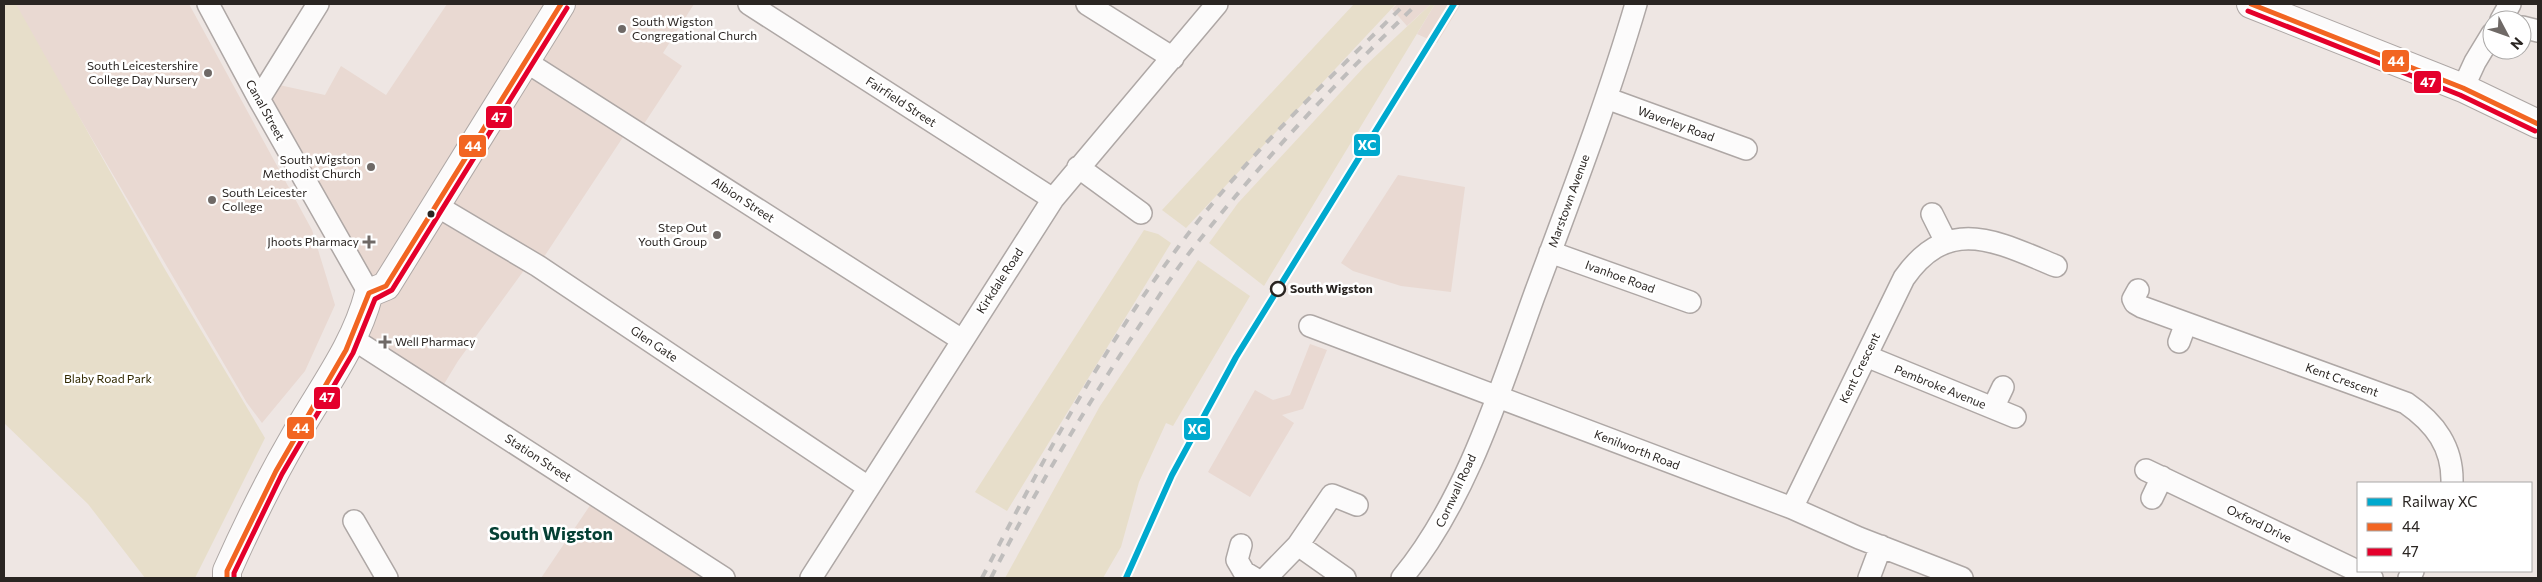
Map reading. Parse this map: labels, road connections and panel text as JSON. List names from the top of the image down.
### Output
{
  "streets": {
    "street": [
      "Fairfield Street",
      "Canal Street",
      "Waverley Road",
      "Albion Street",
      "Marstown Avenue",
      "Ivanhoe Road",
      "Kirkdale Road",
      "Glen Gate",
      "Kent Crescent",
      "Pembroke Avenue",
      "Kenilworth Road",
      "Station Street",
      "Cornwall Road",
      "Oxford Drive"
    ]
  },
  "crossings": [
    ["Fairfield Street", "Kirkdale Road"],
    ["Waverley Road", "Marstown Avenue"],
    ["Albion Street", "Kirkdale Road"],
    ["Marstown Avenue", "Ivanhoe Road"],
    ["Marstown Avenue", "Kenilworth Road"],
    ["Marstown Avenue", "Cornwall Road"],
    ["Kirkdale Road", "Glen Gate"],
    ["Kent Crescent", "Pembroke Avenue"],
    ["Kent Crescent", "Kenilworth Road"],
    ["Kenilworth Road", "Cornwall Road"]
  ],
  "districts": ["South Wigston"],
  "parks": ["Blaby Road Park"],
  "places": {
    "other": [
      "South Wigston Congregational Church",
      "South Leicestershire College Day Nursery",
      "South Wigston Methodist Church",
      "South Leicester College",
      "Step Out Youth Group",
      "South Wigston"
    ],
    "health": ["Jhoots Pharmacy", "Well Pharmacy"]
  },
  "lines": ["rail line XC", "transit line 44", "transit line 47"],
  "legend": ["Railway XC", "44", "47"],
  "north": "bottom right"
}
